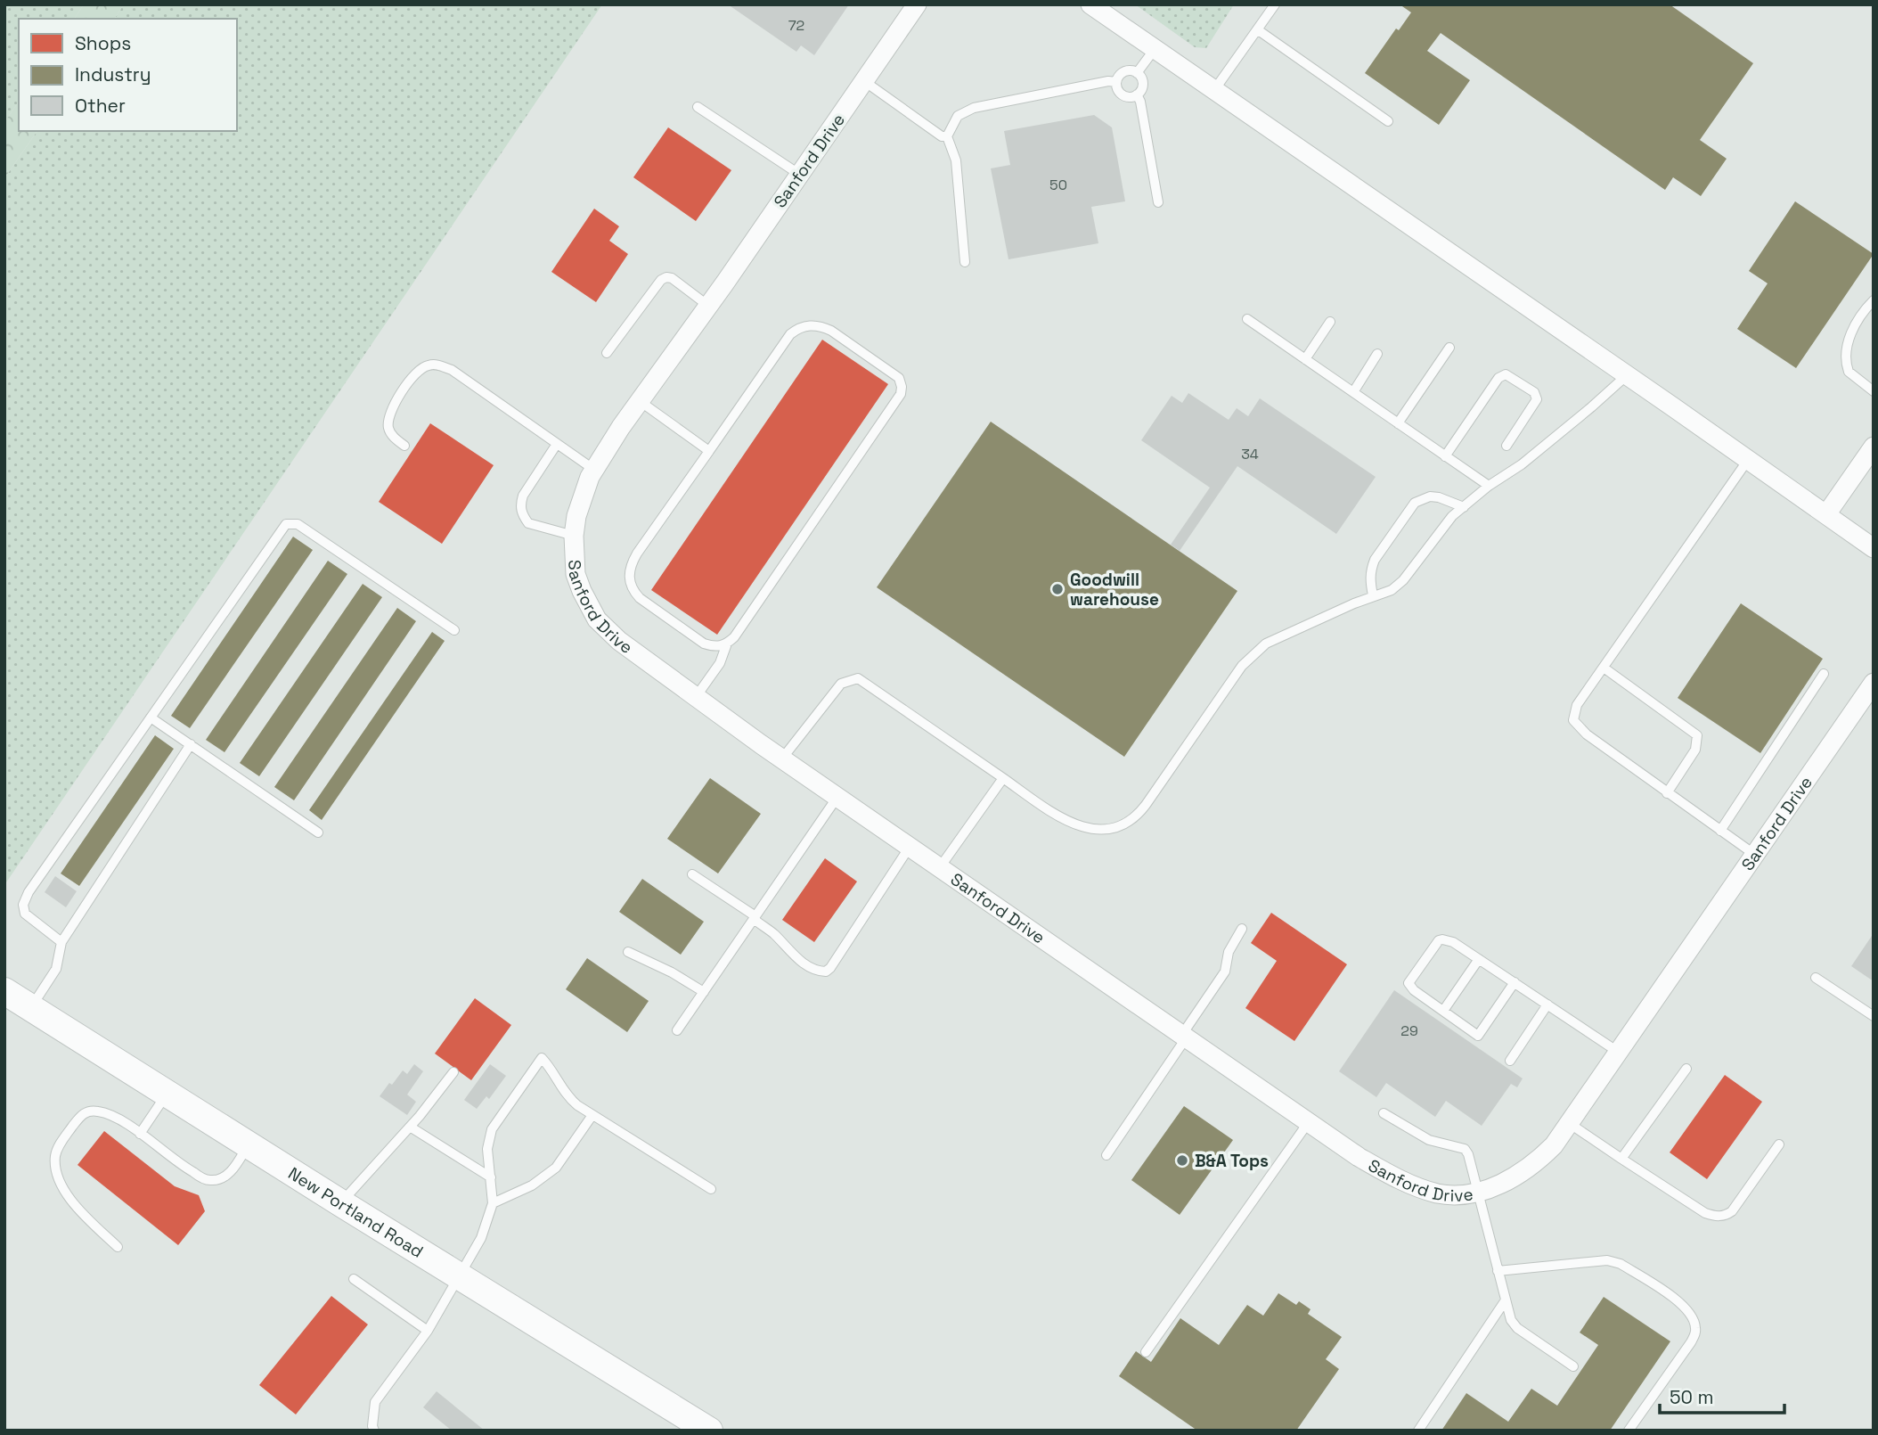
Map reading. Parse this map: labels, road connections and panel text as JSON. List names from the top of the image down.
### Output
{
  "streets": {
    "street": ["Sanford Drive", "New Portland Road"]
  },
  "places": ["Goodwill warehouse", "B&A Tops"],
  "house_numbers": [
    "72",
    "50",
    "34",
    "29"
  ],
  "legend": ["Shops", "Industry", "Other"],
  "scale_bar": "50 m"
}
